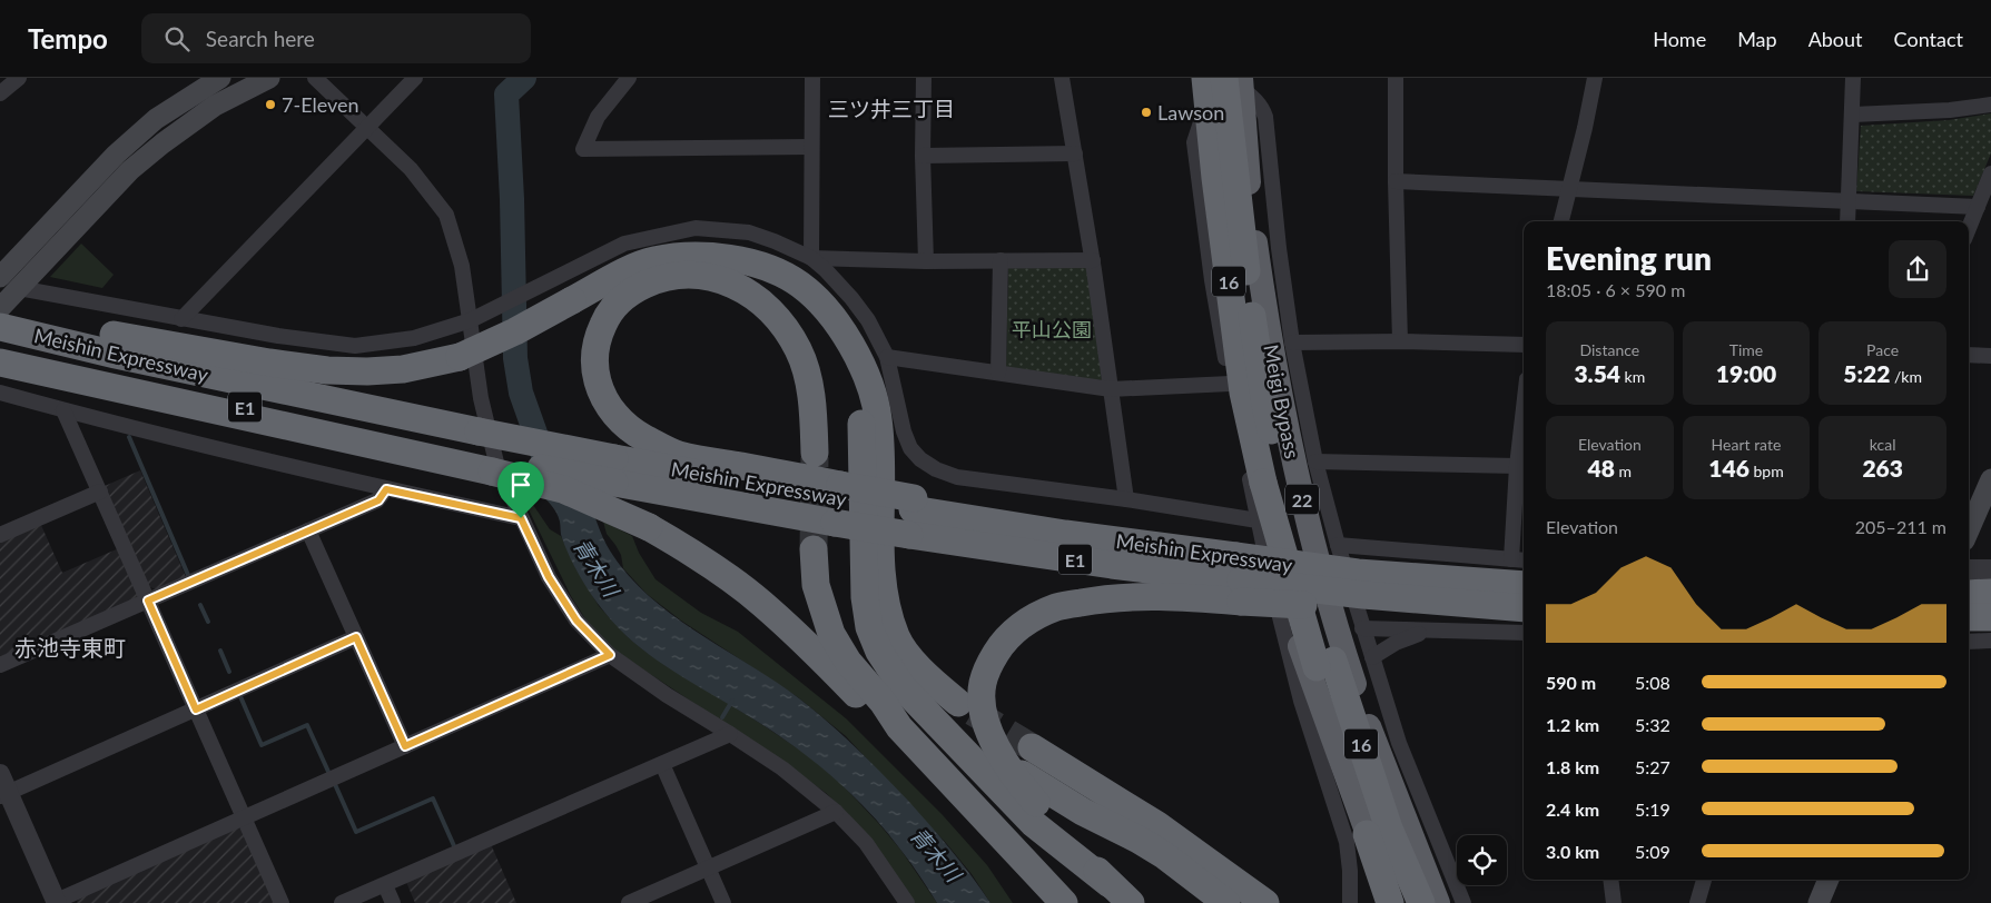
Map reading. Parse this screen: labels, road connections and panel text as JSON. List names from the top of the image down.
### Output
{
  "streets": {
    "highway": [
      "16",
      "Meishin Expressway",
      "Meigi Bypass",
      "E1",
      "22"
    ]
  },
  "crossings": [
    ["16", "Meigi Bypass"]
  ],
  "districts": ["三ツ井三丁目", "赤池寺東町"],
  "water": ["青木川"],
  "parks": ["平山公園"],
  "places": ["7-Eleven", "Lawson"],
  "page": {
    "header": "Tempo",
    "search": "Search here",
    "nav": [
      "Home",
      "Map",
      "About",
      "Contact"
    ],
    "heading": ["Evening run", "18:05 · 6 × 590 m"],
    "stats": [
      ["Distance", "3.54 km"],
      ["Time", "19:00"],
      ["Pace", "5:22 /km"],
      ["Elevation", "48 m"],
      ["Heart rate", "146 bpm"],
      ["kcal", "263"]
    ],
    "chart": ["Elevation", "205–211 m"],
    "list": [
      {
        "name": "590 m",
        "note": "5:08"
      },
      {
        "name": "1.2 km",
        "note": "5:32"
      },
      {
        "name": "1.8 km",
        "note": "5:27"
      },
      {
        "name": "2.4 km",
        "note": "5:19"
      },
      {
        "name": "3.0 km",
        "note": "5:09"
      }
    ]
  }
}
